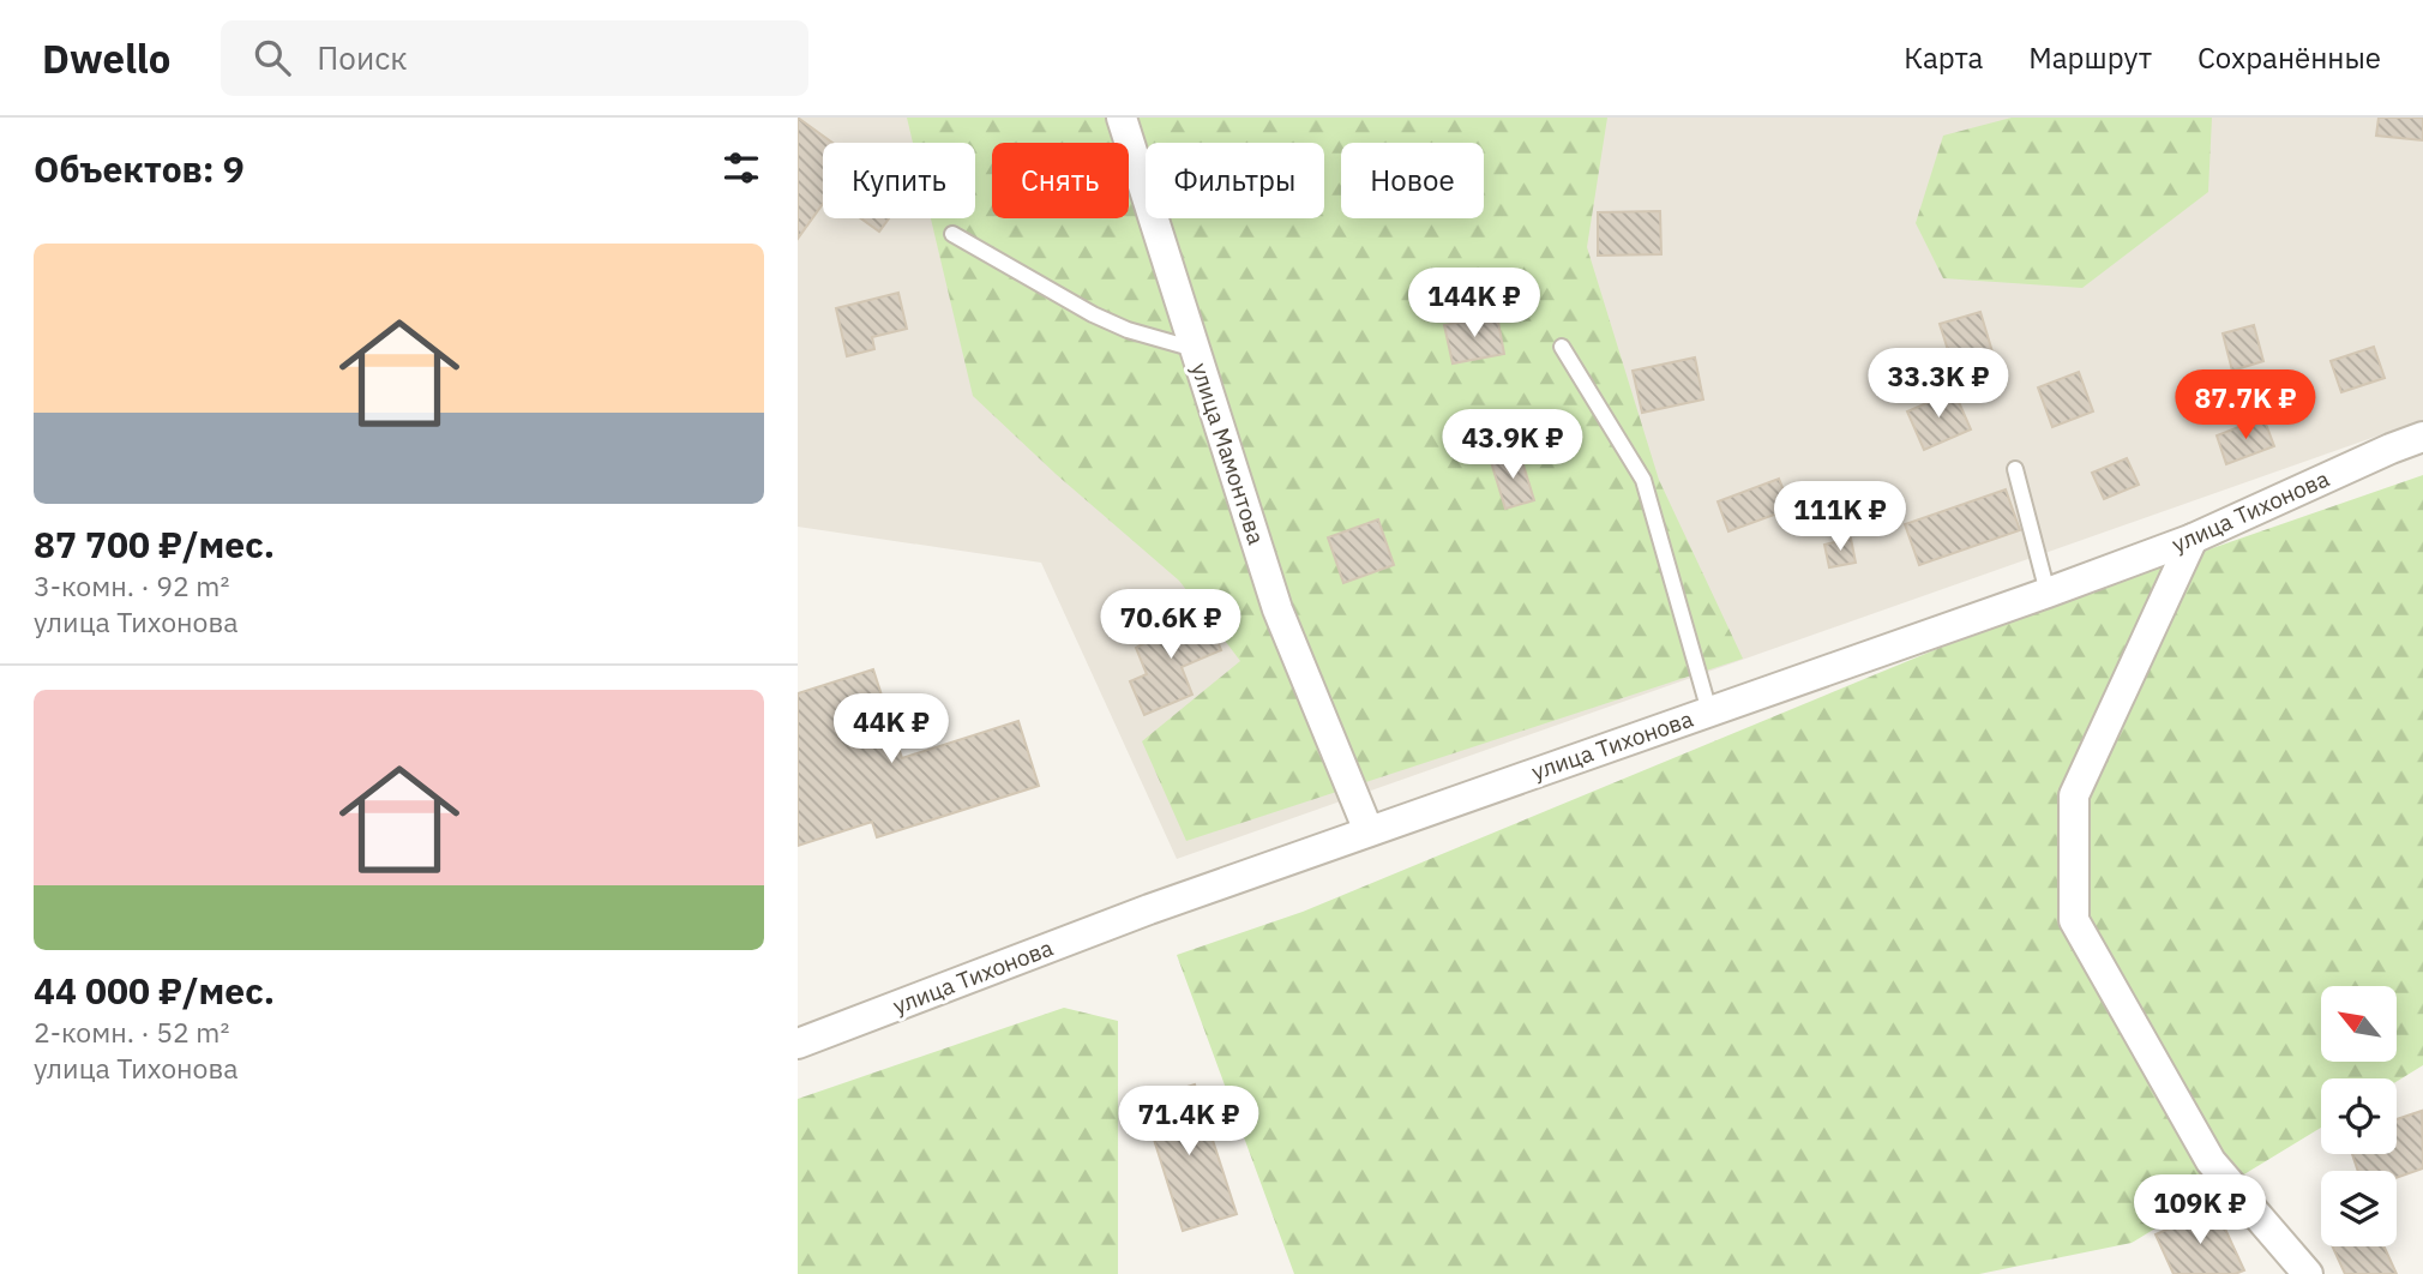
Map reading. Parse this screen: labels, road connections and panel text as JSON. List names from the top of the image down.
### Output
{
  "streets": {
    "street": ["улица Мамонтова", "улица Тихонова"]
  },
  "crossings": [
    ["улица Мамонтова", "улица Тихонова"]
  ],
  "north": "top left",
  "page": {
    "header": "Dwello",
    "search": "Поиск",
    "nav": ["Карта", "Маршрут", "Сохранённые"],
    "heading": "Объектов: 9",
    "chip": [
      "Купить",
      "Снять",
      "Фильтры",
      "Новое"
    ],
    "list": [
      {
        "name": "87 700 ₽/мес.",
        "note": "3-комн. · 92 m² · улица Тихонова"
      },
      {
        "name": "44 000 ₽/мес.",
        "note": "2-комн. · 52 m² · улица Тихонова"
      }
    ],
    "price": [
      "144K ₽",
      "33.3K ₽",
      "87.7K ₽",
      "43.9K ₽",
      "111K ₽",
      "70.6K ₽",
      "44K ₽",
      "71.4K ₽",
      "109K ₽"
    ]
  }
}
